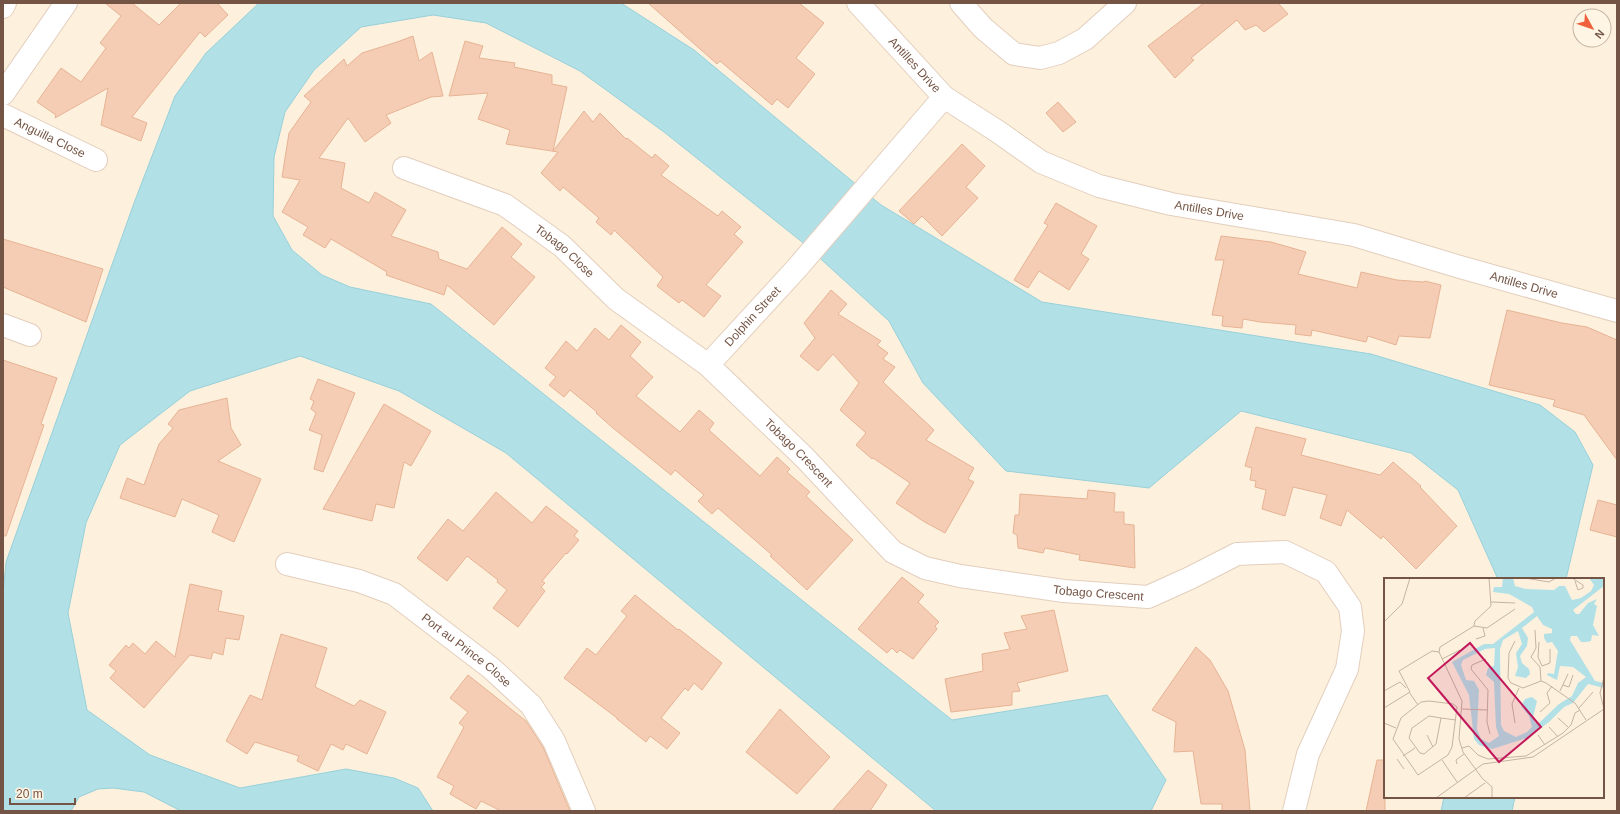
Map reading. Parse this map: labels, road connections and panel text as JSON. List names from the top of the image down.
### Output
{
  "streets": {
    "street": [
      "Antilles Drive",
      "Anguilla Close",
      "Tobago Close",
      "Dolphin Street",
      "Tobago Crescent",
      "Port au Prince Close"
    ]
  },
  "crossings": [
    ["Antilles Drive", "Dolphin Street"],
    ["Tobago Close", "Dolphin Street"],
    ["Tobago Close", "Tobago Crescent"],
    ["Dolphin Street", "Tobago Crescent"]
  ],
  "scale_bar": "20 m",
  "north": "bottom right"
}
